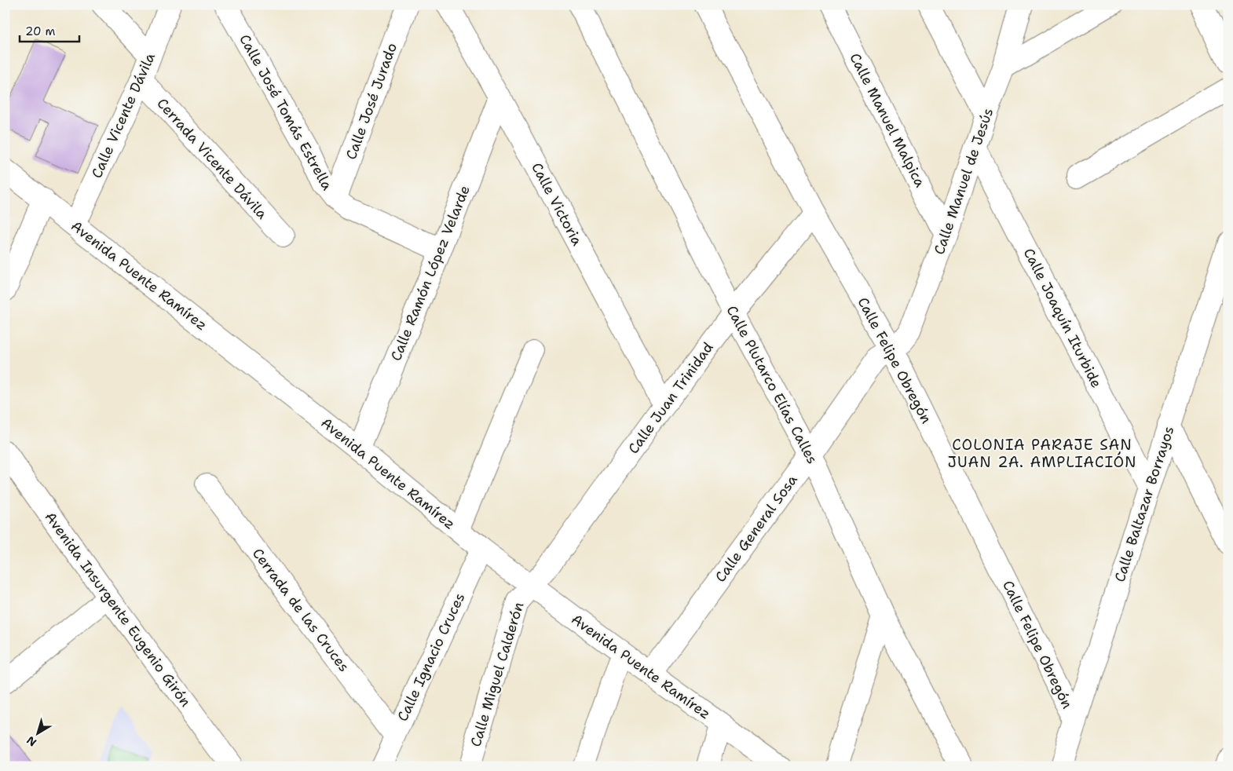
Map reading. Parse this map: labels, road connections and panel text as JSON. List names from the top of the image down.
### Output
{
  "streets": {
    "street": [
      "Calle José Jurado",
      "Calle José Tomás Estrella",
      "Calle Vicente Dávila",
      "Calle Manuel Malpica",
      "Cerrada Vicente Dávila",
      "Calle Manuel de Jesús",
      "Calle Victoria",
      "Calle Ramón López Velarde",
      "Avenida Puente Ramírez",
      "Calle Joaquín Iturbide",
      "Calle Felipe Obregón",
      "Calle Plutarco Elías Calles",
      "Calle Juan Trinidad",
      "Calle Baltazar Borrayos",
      "Calle General Sosa",
      "Avenida Insurgente Eugenio Girón",
      "Cerrada de las Cruces",
      "Calle Ignacio Cruces",
      "Calle Miguel Calderón"
    ]
  },
  "crossings": [
    ["Calle José Jurado", "Calle José Tomás Estrella"],
    ["Calle José Tomás Estrella", "Calle Ramón López Velarde"],
    ["Calle Vicente Dávila", "Cerrada Vicente Dávila"],
    ["Calle Vicente Dávila", "Avenida Puente Ramírez"],
    ["Calle Manuel Malpica", "Calle Manuel de Jesús"],
    ["Calle Manuel de Jesús", "Calle Joaquín Iturbide"],
    ["Calle Manuel de Jesús", "Calle Felipe Obregón"],
    ["Calle Manuel de Jesús", "Calle General Sosa"],
    ["Calle Victoria", "Calle Ramón López Velarde"],
    ["Calle Victoria", "Calle Juan Trinidad"],
    ["Calle Ramón López Velarde", "Avenida Puente Ramírez"],
    ["Avenida Puente Ramírez", "Calle Juan Trinidad"],
    ["Avenida Puente Ramírez", "Calle General Sosa"],
    ["Avenida Puente Ramírez", "Calle Ignacio Cruces"],
    ["Avenida Puente Ramírez", "Calle Miguel Calderón"],
    ["Calle Joaquín Iturbide", "Calle Baltazar Borrayos"],
    ["Calle Felipe Obregón", "Calle Juan Trinidad"],
    ["Calle Felipe Obregón", "Calle Baltazar Borrayos"],
    ["Calle Felipe Obregón", "Calle General Sosa"],
    ["Calle Plutarco Elías Calles", "Calle Juan Trinidad"],
    ["Calle Plutarco Elías Calles", "Calle General Sosa"],
    ["Calle Juan Trinidad", "Calle Miguel Calderón"],
    ["Cerrada de las Cruces", "Calle Ignacio Cruces"]
  ],
  "districts": ["COLONIA PARAJE SAN JUAN 2A. AMPLIACIÓN"],
  "scale_bar": "20 m",
  "north": "bottom left"
}
